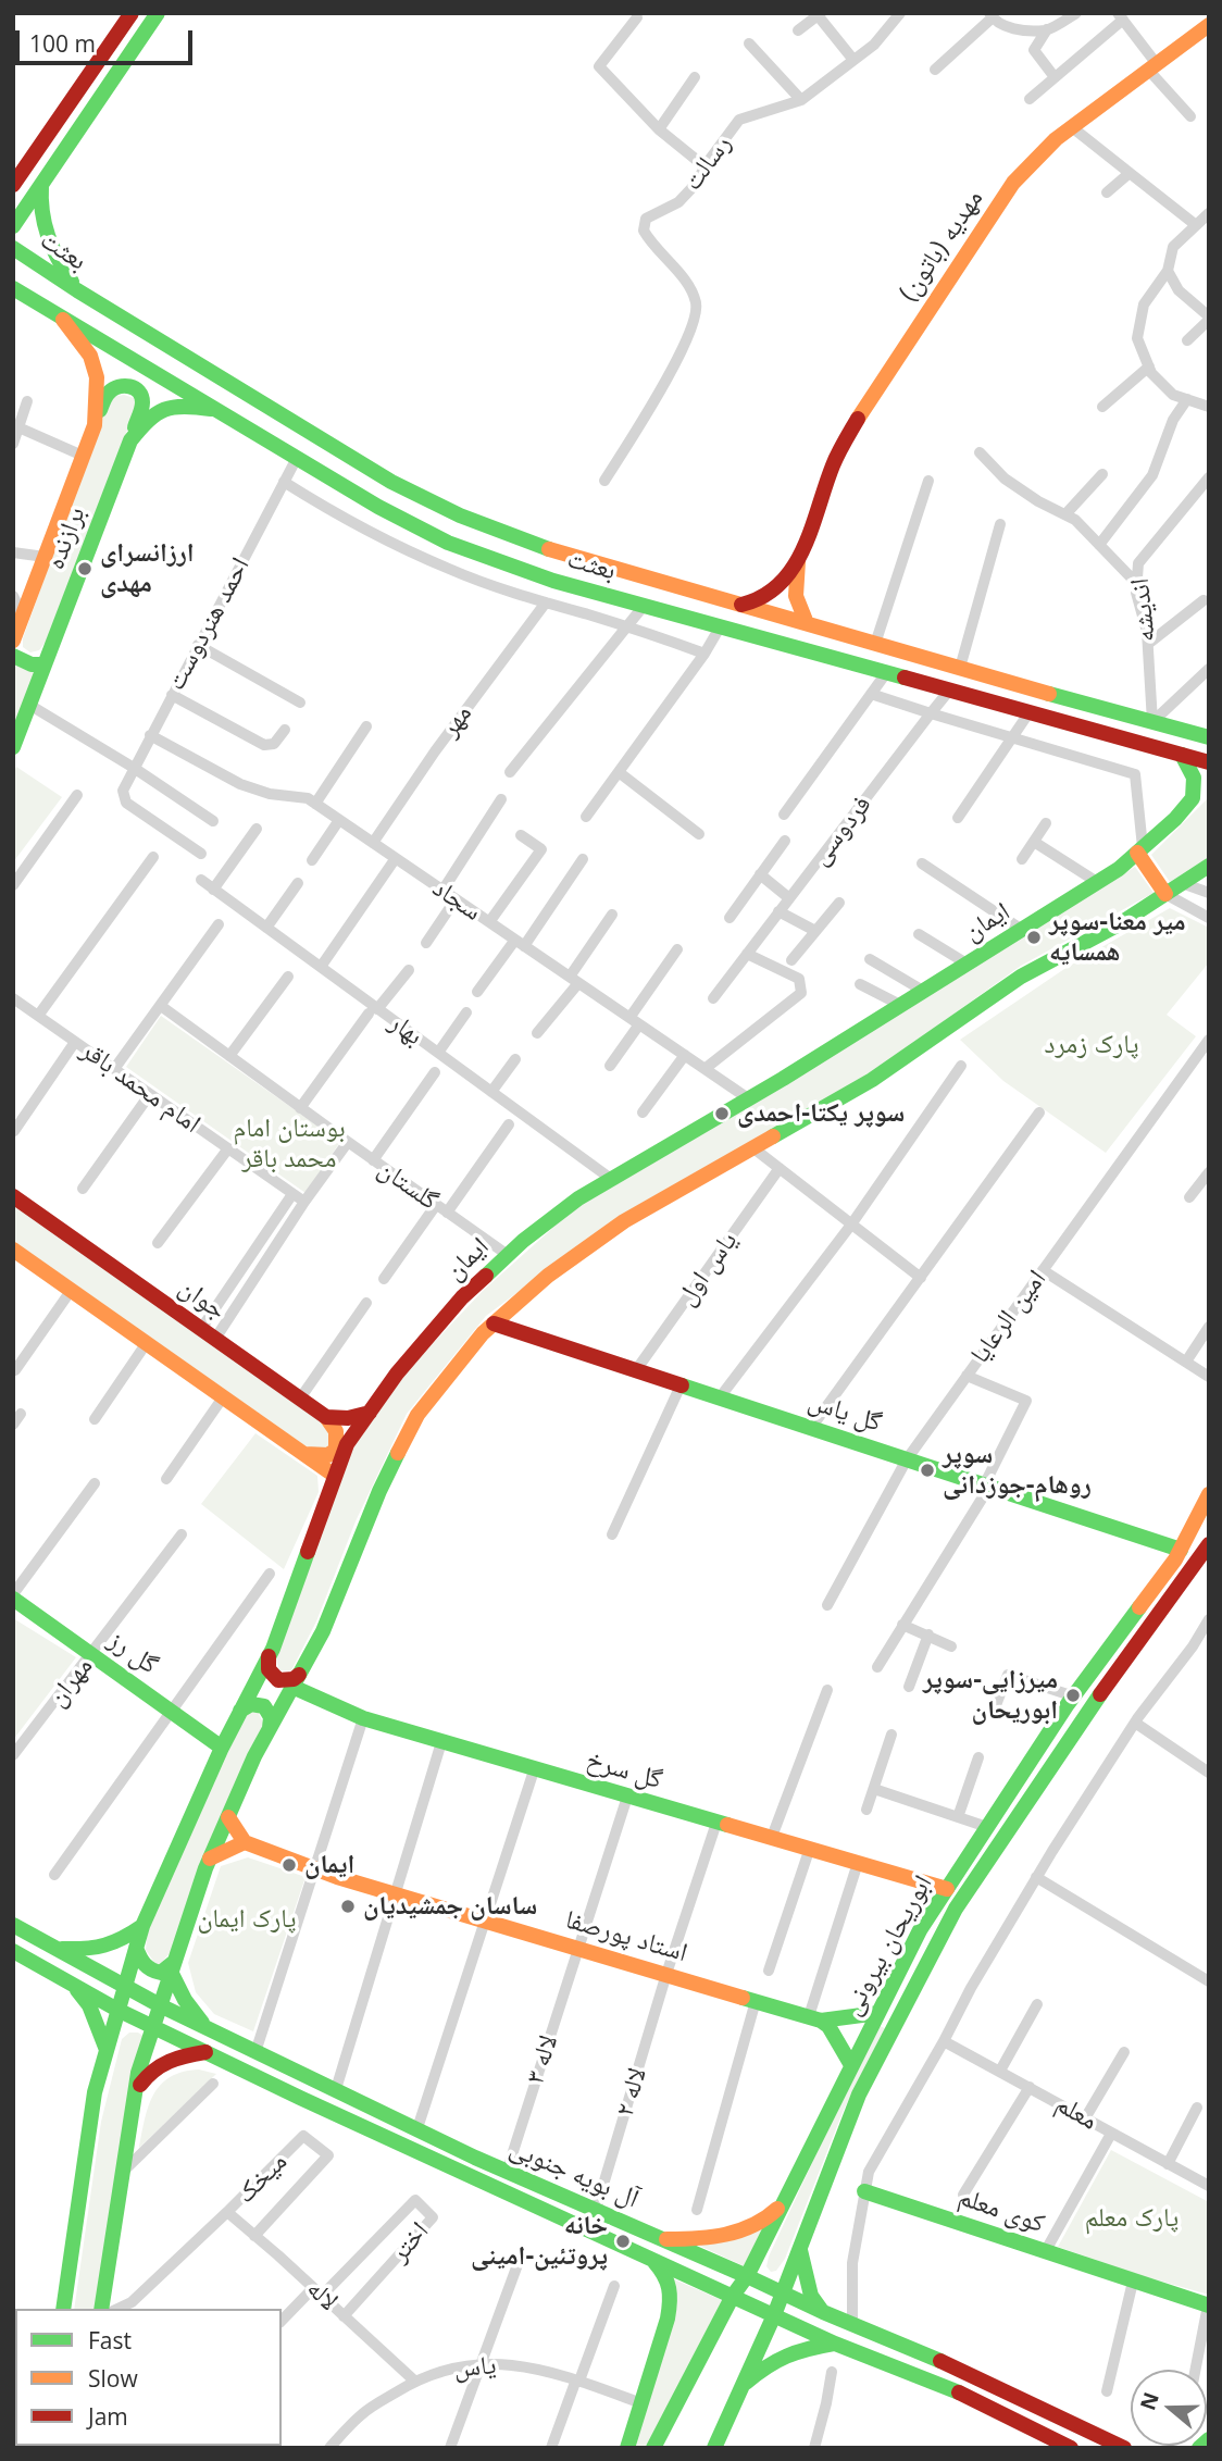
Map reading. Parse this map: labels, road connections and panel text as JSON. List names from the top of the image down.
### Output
{
  "streets": {
    "main road": [
      "مهدیه (باتون)",
      "بعثت",
      "برازنده",
      "ایمان",
      "جوان",
      "گل یاس",
      "گل رز",
      "گل سرخ",
      "استاد پورصفا",
      "ابوریحان بیرونی",
      "آل بویه جنوبی",
      "کوی معلم"
    ],
    "street": [
      "رسالت",
      "اندیشه",
      "احمد هنردوست",
      "مهر",
      "فردوسی",
      "سجاد",
      "بهار",
      "امام محمد باقر",
      "گلستان",
      "یاس اول",
      "امین الرعایا",
      "مهران",
      "لاله ۳",
      "لاله ۲",
      "معلم",
      "میخک",
      "اختر",
      "لاله",
      "یاس"
    ]
  },
  "crossings": [
    ["مهدیه (باتون)", "بعثت"],
    ["بعثت", "برازنده"],
    ["بعثت", "اندیشه"],
    ["بعثت", "احمد هنردوست"],
    ["بعثت", "فردوسی"],
    ["بعثت", "ایمان"],
    ["احمد هنردوست", "سجاد"],
    ["مهر", "سجاد"],
    ["سجاد", "ایمان"],
    ["ایمان", "بهار"],
    ["ایمان", "گلستان"],
    ["ایمان", "گل رز"],
    ["ایمان", "گل سرخ"],
    ["ایمان", "آل بویه جنوبی"],
    ["یاس اول", "گل یاس"],
    ["امین الرعایا", "گل یاس"],
    ["گل یاس", "ابوریحان بیرونی"],
    ["گل رز", "مهران"],
    ["گل سرخ", "ابوریحان بیرونی"],
    ["گل سرخ", "لاله ۳"],
    ["گل سرخ", "لاله ۲"],
    ["استاد پورصفا", "لاله ۳"],
    ["استاد پورصفا", "لاله ۲"],
    ["ابوریحان بیرونی", "آل بویه جنوبی"],
    ["لاله ۳", "آل بویه جنوبی"],
    ["لاله ۲", "آل بویه جنوبی"],
    ["میخک", "لاله"],
    ["اختر", "لاله"],
    ["لاله", "یاس"]
  ],
  "parks": [
    "پارک زمرد",
    "بوستان امام محمد باقر",
    "پارک ایمان",
    "پارک معلم"
  ],
  "places": [
    "ارزانسرای مهدی",
    "میر معنا-سوپر همسایه",
    "سوپر یکتا-احمدی",
    "سوپر روهام-جوزدانی",
    "میرزایی-سوپر ابوریحان",
    "ایمان",
    "ساسان جمشیدیان",
    "خانه پروتئین-امینی"
  ],
  "legend": ["Fast", "Slow", "Jam"],
  "scale_bar": "100 m",
  "north": "left"
}
